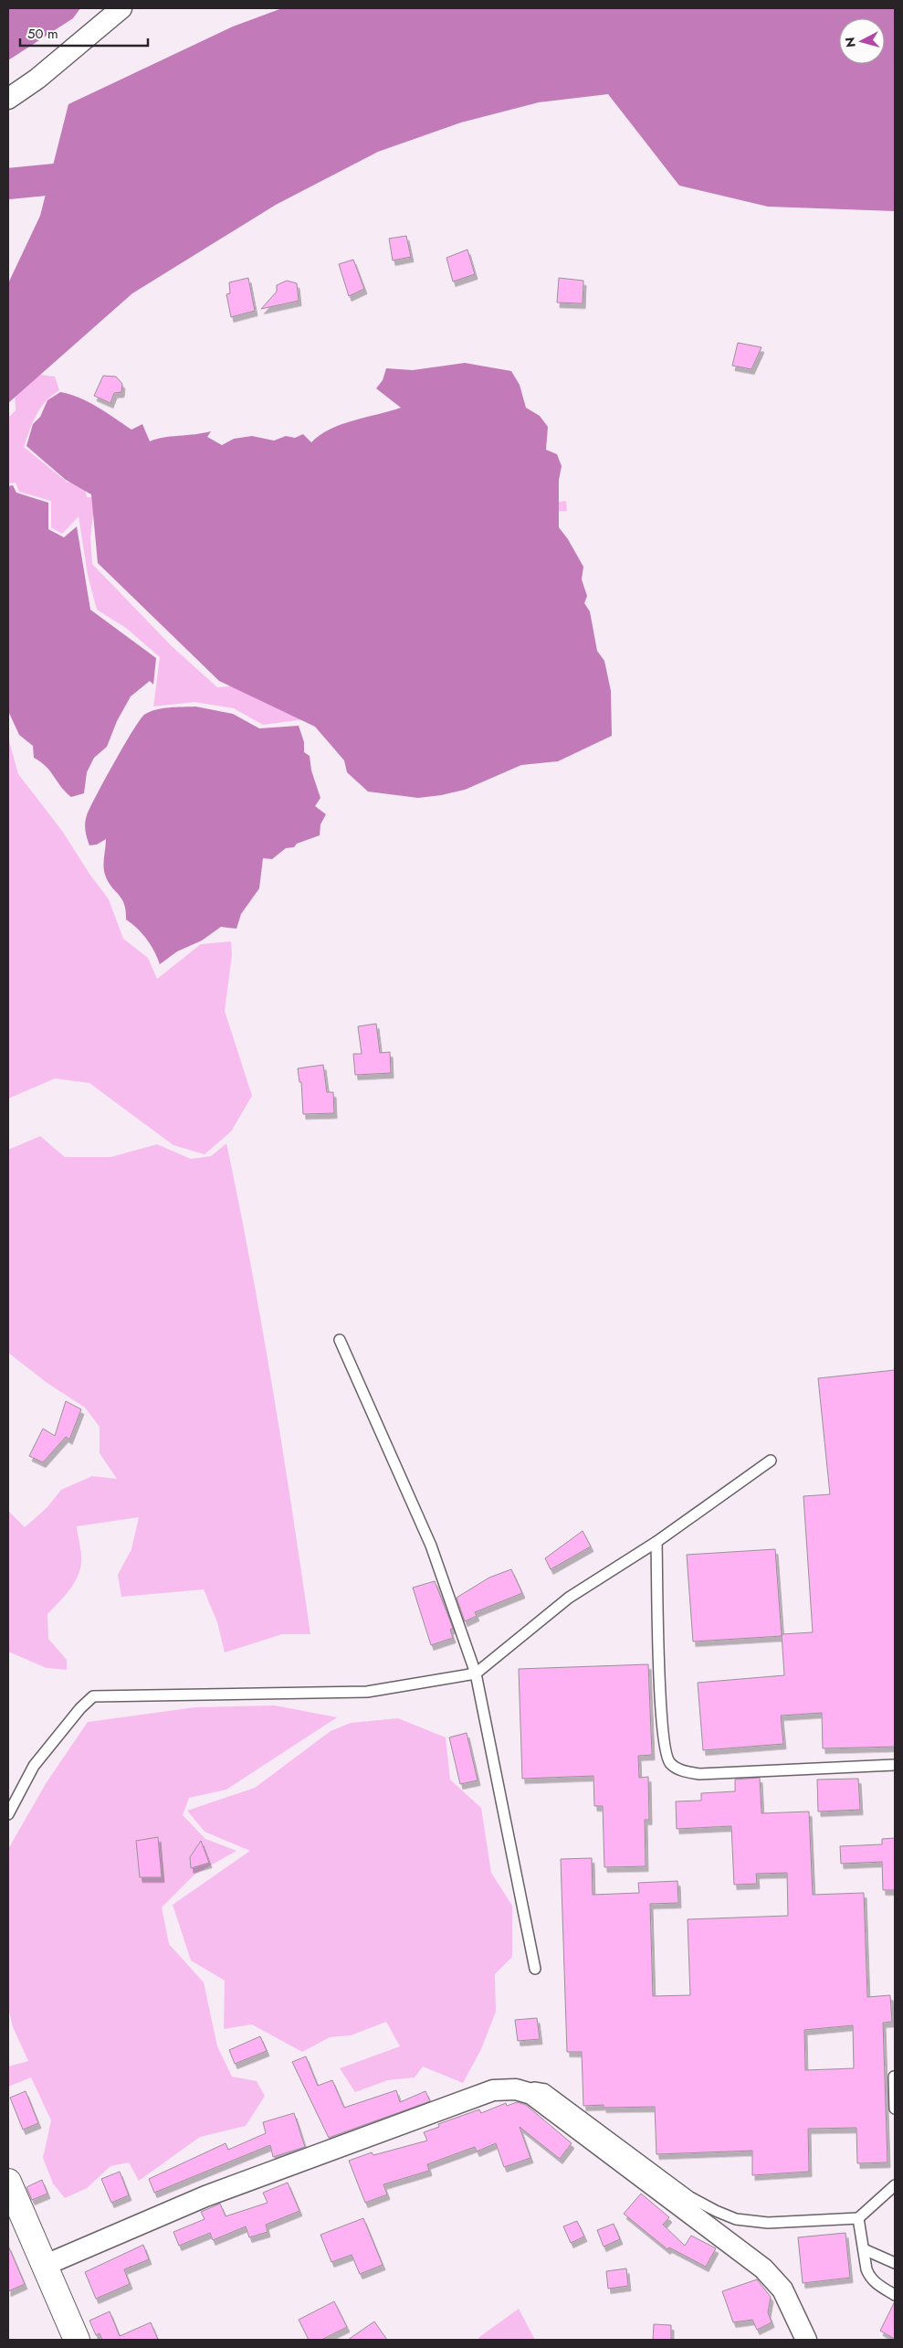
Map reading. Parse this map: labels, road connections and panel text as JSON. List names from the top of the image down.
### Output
{
  "scale_bar": "50 m",
  "north": "left"
}
